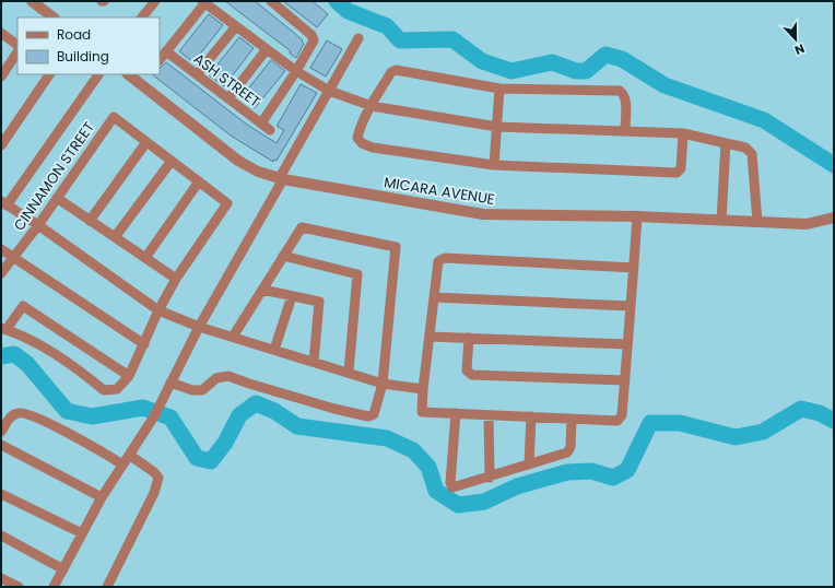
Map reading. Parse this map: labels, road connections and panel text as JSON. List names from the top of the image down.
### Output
{
  "streets": {
    "street": ["ASH STREET", "CINNAMON STREET", "MICARA AVENUE"]
  },
  "legend": ["Road", "Building"],
  "north": "bottom"
}
